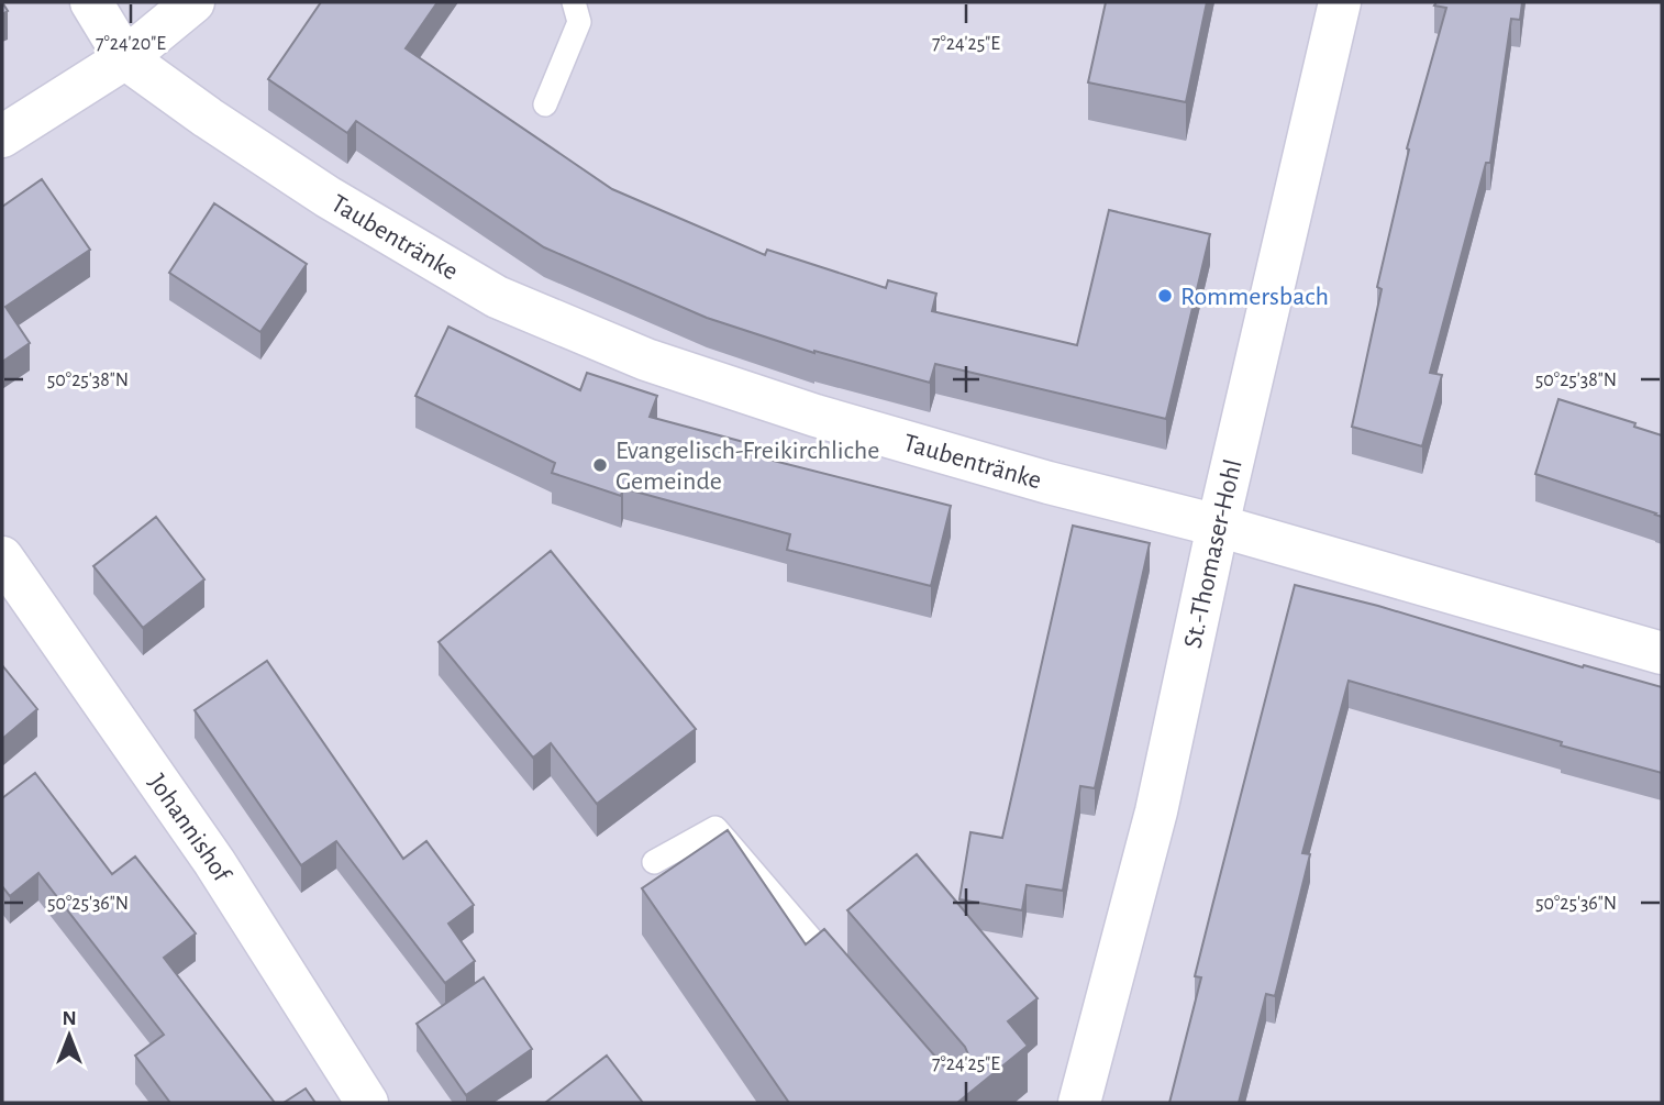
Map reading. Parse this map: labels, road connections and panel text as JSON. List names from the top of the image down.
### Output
{
  "streets": {
    "street": ["Taubentränke", "St.-Thomaser-Hohl", "Johannishof"]
  },
  "crossings": [
    ["Taubentränke", "St.-Thomaser-Hohl"]
  ],
  "places": ["Rommersbach", "Evangelisch-Freikirchliche Gemeinde"],
  "north": "top",
  "coordinates": [
    "7°24'20\"E",
    "7°24'25\"E",
    "50°25'38\"N",
    "50°25'36\"N"
  ]
}
